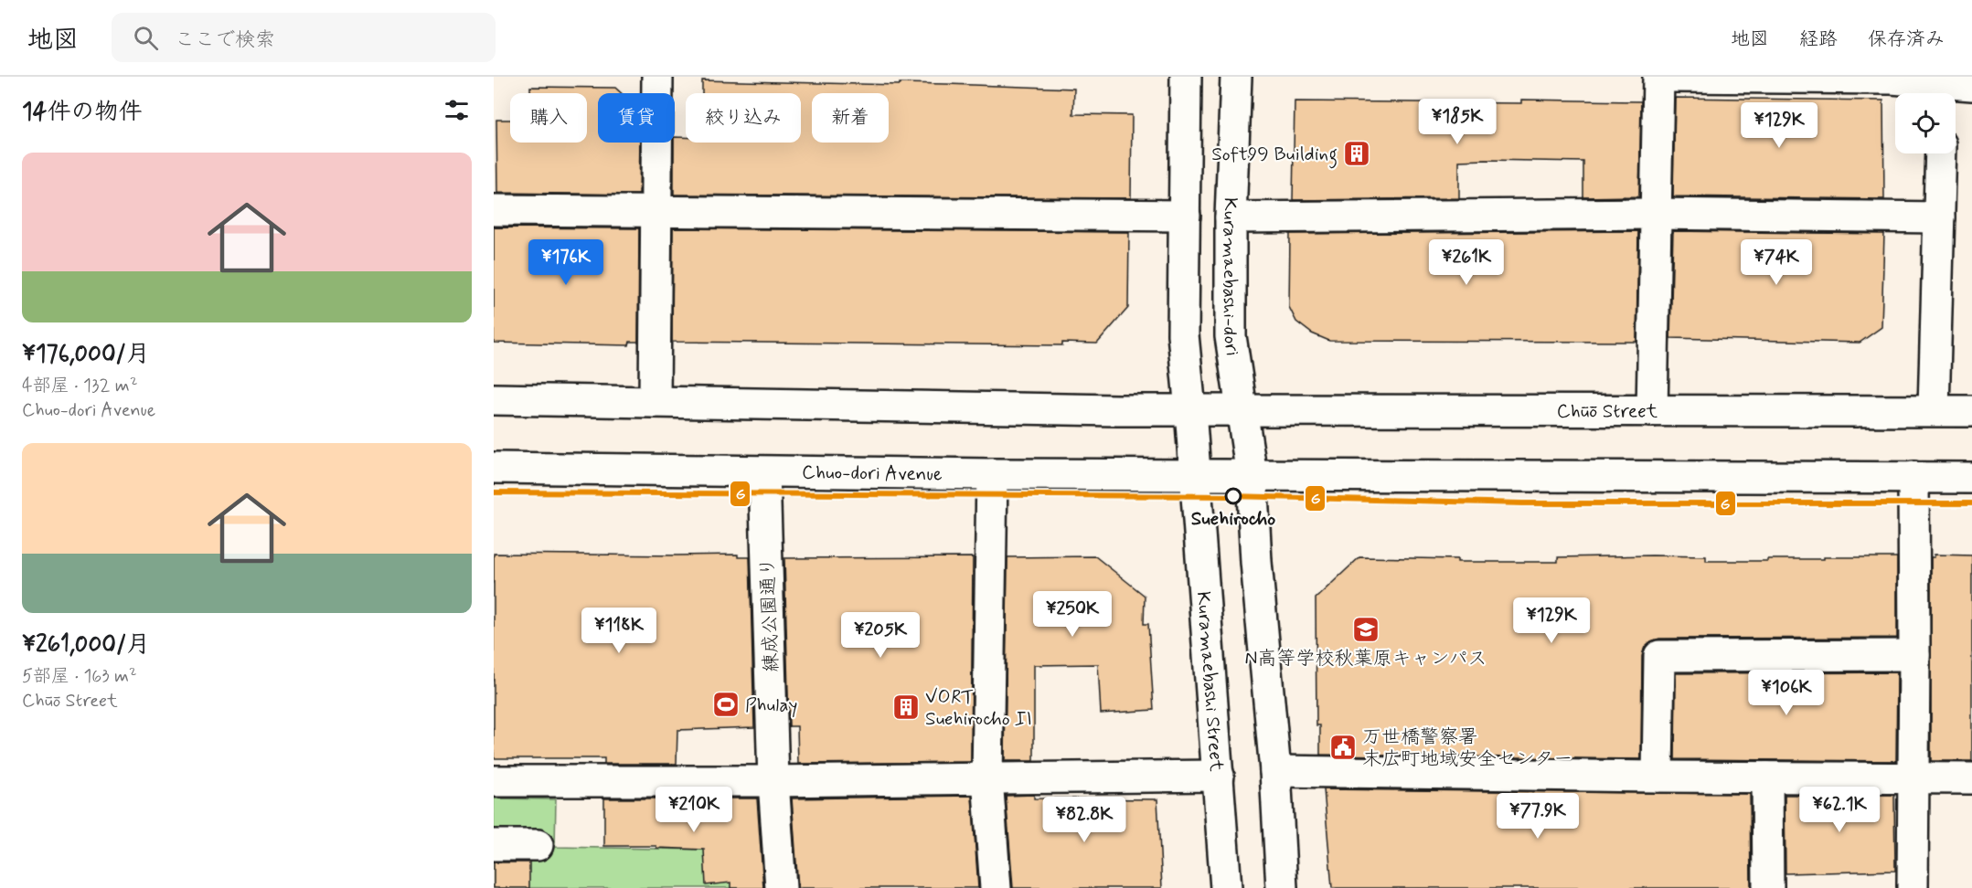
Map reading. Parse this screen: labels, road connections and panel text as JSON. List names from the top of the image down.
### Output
{
  "streets": {
    "street": [
      "Kuramaebashi-dori",
      "Chūō Street",
      "Chuo-dori Avenue",
      "練成公園通り",
      "Kuramaebashi Street"
    ]
  },
  "crossings": [
    ["Kuramaebashi-dori", "Chūō Street"],
    ["Kuramaebashi-dori", "Chuo-dori Avenue"],
    ["Chuo-dori Avenue", "練成公園通り"],
    ["Chuo-dori Avenue", "Kuramaebashi Street"]
  ],
  "places": {
    "building": ["Soft99 Building", "VORT Suehirocho II"],
    "other": ["Suehirocho"],
    "school or university": ["N高等学校秋葉原キャンパス"],
    "sports": ["Phulay"],
    "public building": ["万世橋警察署 末広町地域安全センター"]
  },
  "lines": ["transit line G"],
  "page": {
    "header": "地図",
    "search": "ここで検索",
    "nav": ["地図", "経路", "保存済み"],
    "heading": "14件の物件",
    "chip": [
      "購入",
      "賃貸",
      "絞り込み",
      "新着"
    ],
    "price": [
      "¥185K",
      "¥129K",
      "¥176K",
      "¥261K",
      "¥74K",
      "¥250K",
      "¥129K",
      "¥118K",
      "¥205K",
      "¥106K",
      "¥210K",
      "¥62.1K",
      "¥77.9K",
      "¥82.8K"
    ],
    "list": [
      {
        "name": "¥176,000/月",
        "note": "4部屋 · 132 m² · Chuo-dori Avenue"
      },
      {
        "name": "¥261,000/月",
        "note": "5部屋 · 163 m² · Chūō Street"
      }
    ]
  }
}
